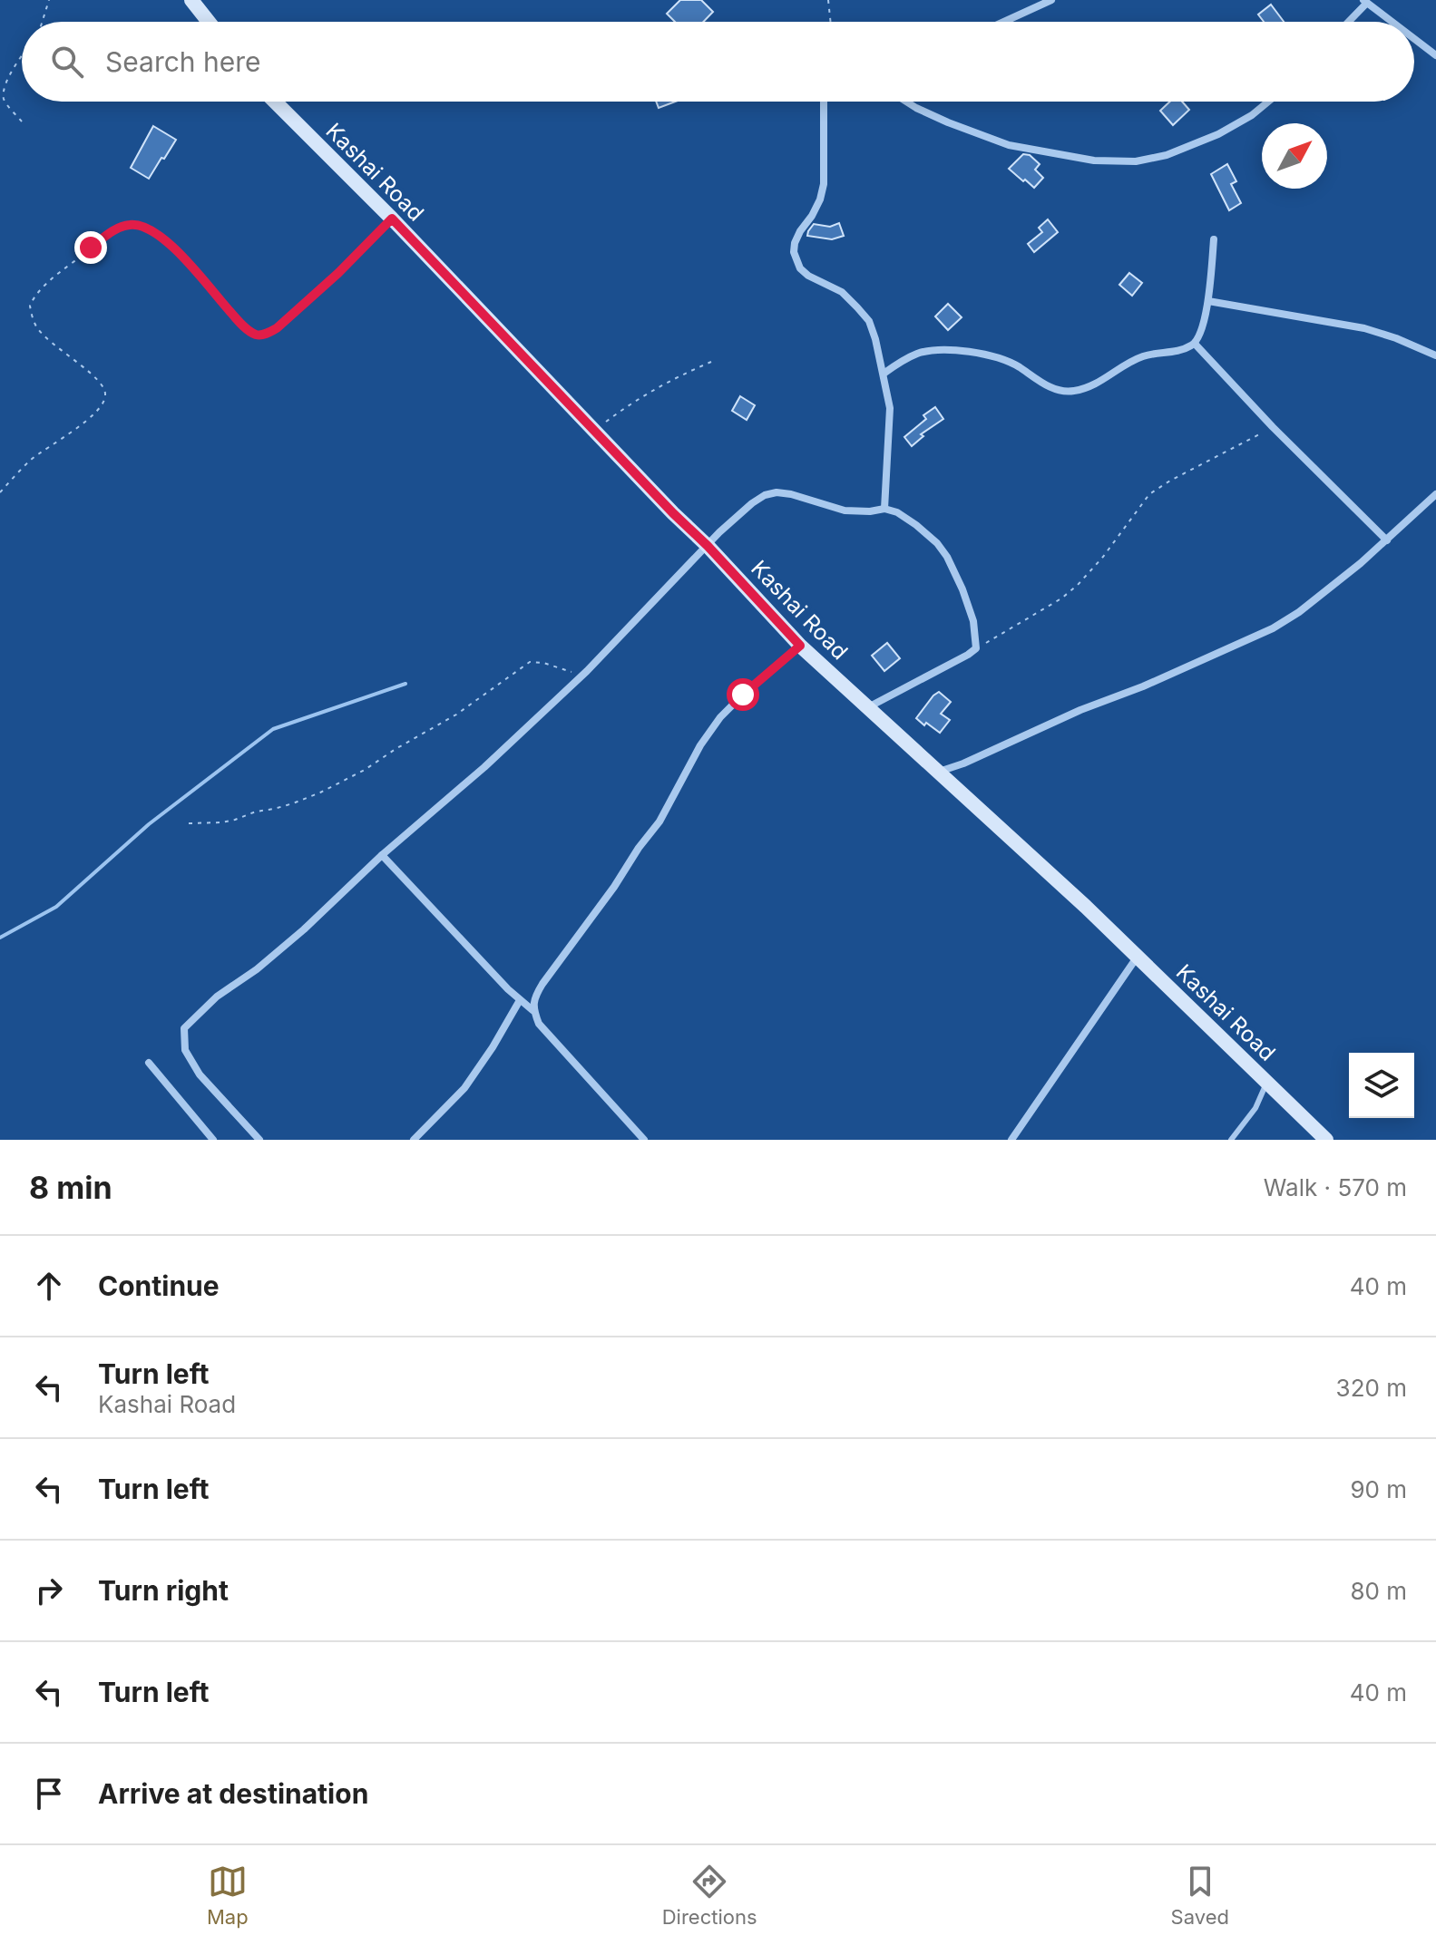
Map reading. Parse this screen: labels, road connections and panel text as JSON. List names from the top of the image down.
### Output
{
  "streets": {
    "street": ["Kashai Road"]
  },
  "north": "top right",
  "page": {
    "search": "Search here",
    "heading": ["8 min", "Walk · 570 m"],
    "list": [
      ["Continue", "40 m"],
      ["Turn left", "Kashai Road", "320 m"],
      ["Turn left", "90 m"],
      ["Turn right", "80 m"],
      ["Turn left", "40 m"],
      "Arrive at destination"
    ],
    "nav": ["Map", "Directions", "Saved"]
  }
}
